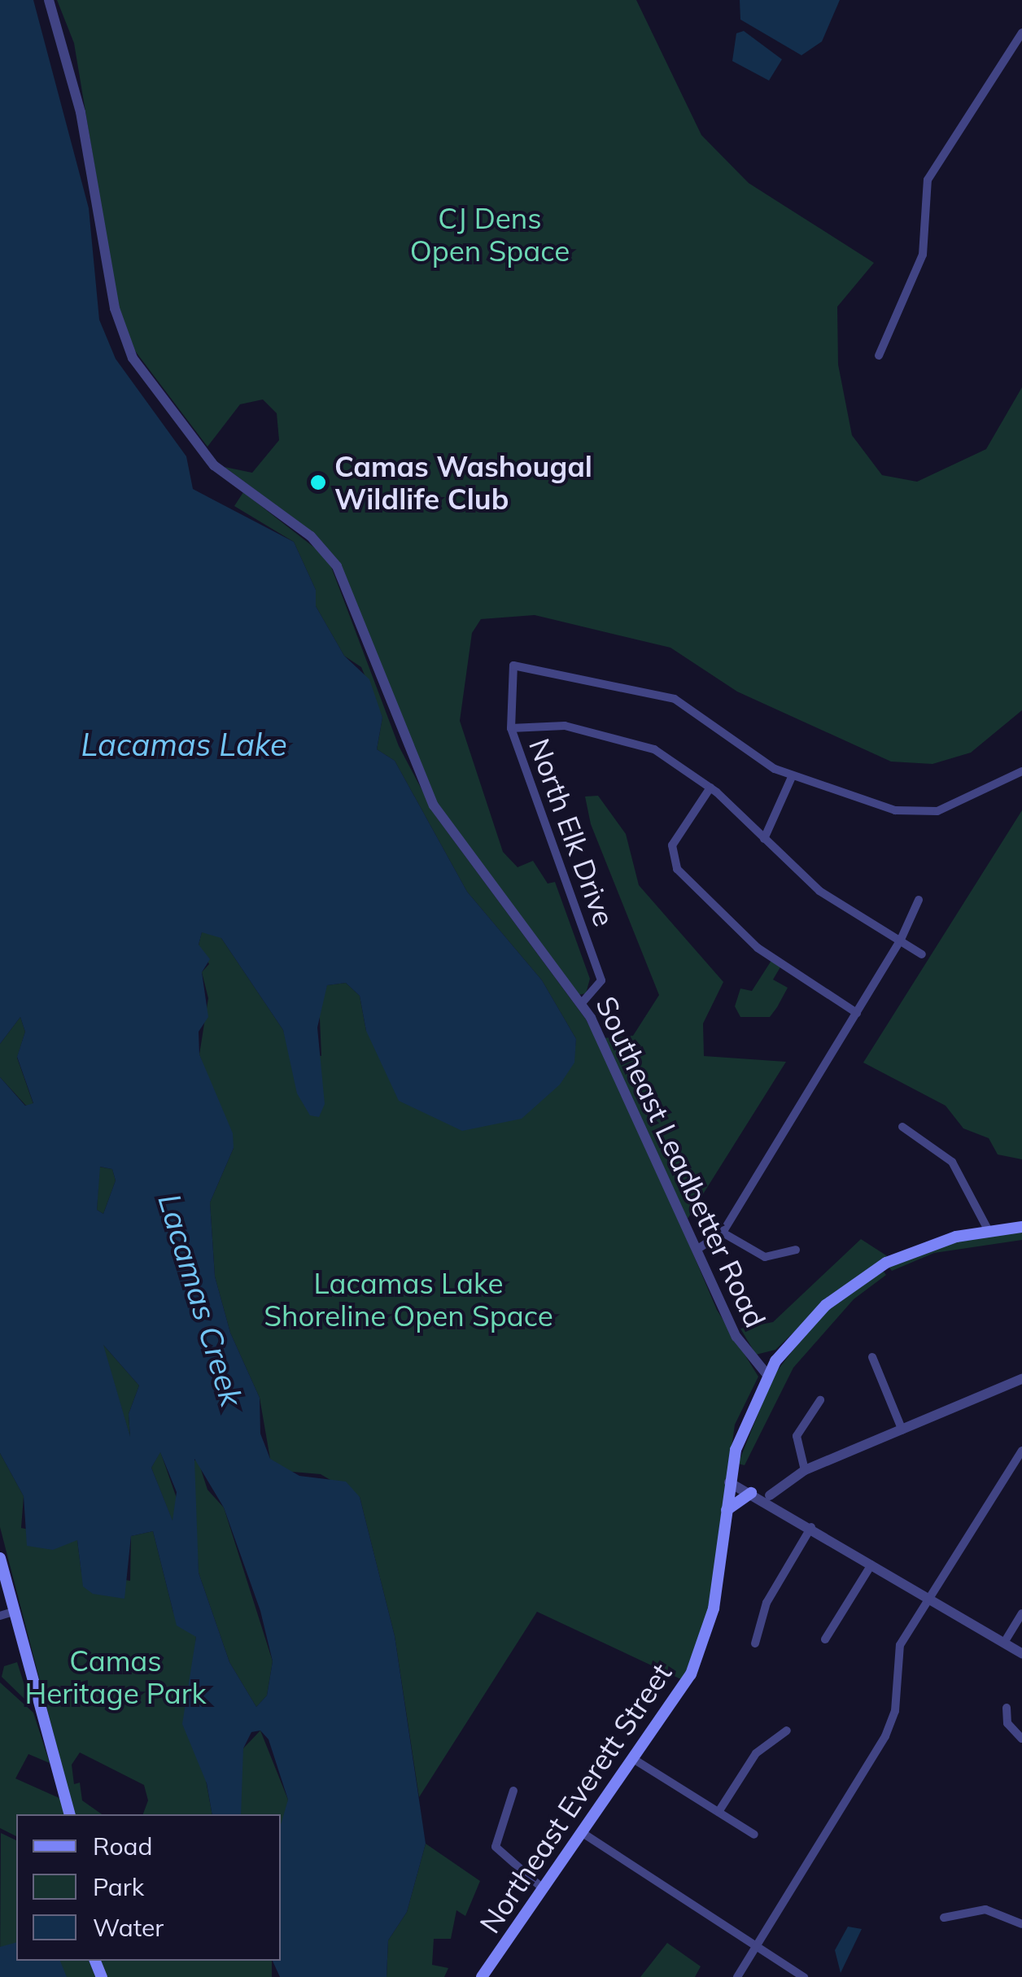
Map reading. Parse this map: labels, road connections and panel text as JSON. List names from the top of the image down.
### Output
{
  "streets": {
    "main road": ["Northeast Everett Street"],
    "street": ["North Elk Drive", "Southeast Leadbetter Road"]
  },
  "crossings": [
    ["North Elk Drive", "Southeast Leadbetter Road"],
    ["Southeast Leadbetter Road", "Northeast Everett Street"]
  ],
  "water": ["Lacamas Lake", "Lacamas Creek"],
  "parks": ["CJ Dens Open Space", "Lacamas Lake Shoreline Open Space", "Camas Heritage Park"],
  "places": ["Camas Washougal Wildlife Club"],
  "legend": ["Road", "Park", "Water"]
}
